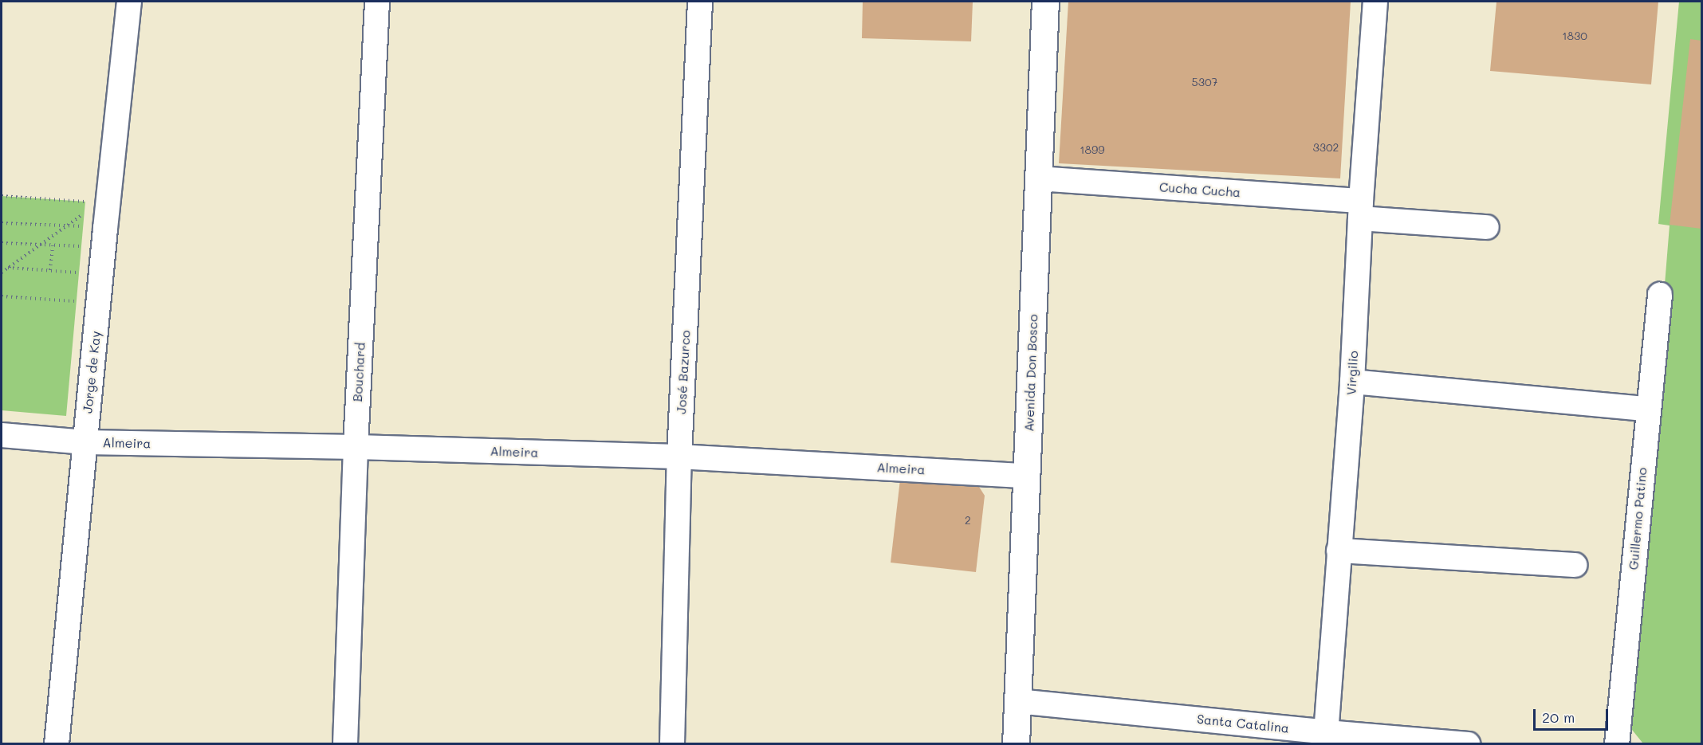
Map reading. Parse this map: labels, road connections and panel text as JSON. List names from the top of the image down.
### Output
{
  "streets": {
    "main road": ["Avenida Don Bosco"],
    "street": [
      "Cucha Cucha",
      "Jorge de Kay",
      "Bouchard",
      "José Bazurco",
      "Virgilio",
      "Almeira",
      "Guillermo Patino",
      "Santa Catalina"
    ]
  },
  "crossings": [
    ["Cucha Cucha", "Avenida Don Bosco"],
    ["Cucha Cucha", "Virgilio"],
    ["Jorge de Kay", "Almeira"],
    ["Bouchard", "Almeira"],
    ["José Bazurco", "Almeira"],
    ["Avenida Don Bosco", "Almeira"],
    ["Avenida Don Bosco", "Santa Catalina"],
    ["Virgilio", "Santa Catalina"]
  ],
  "house_numbers": [
    "1830",
    "5307",
    "3302",
    "1899",
    "2"
  ],
  "scale_bar": "20 m"
}
